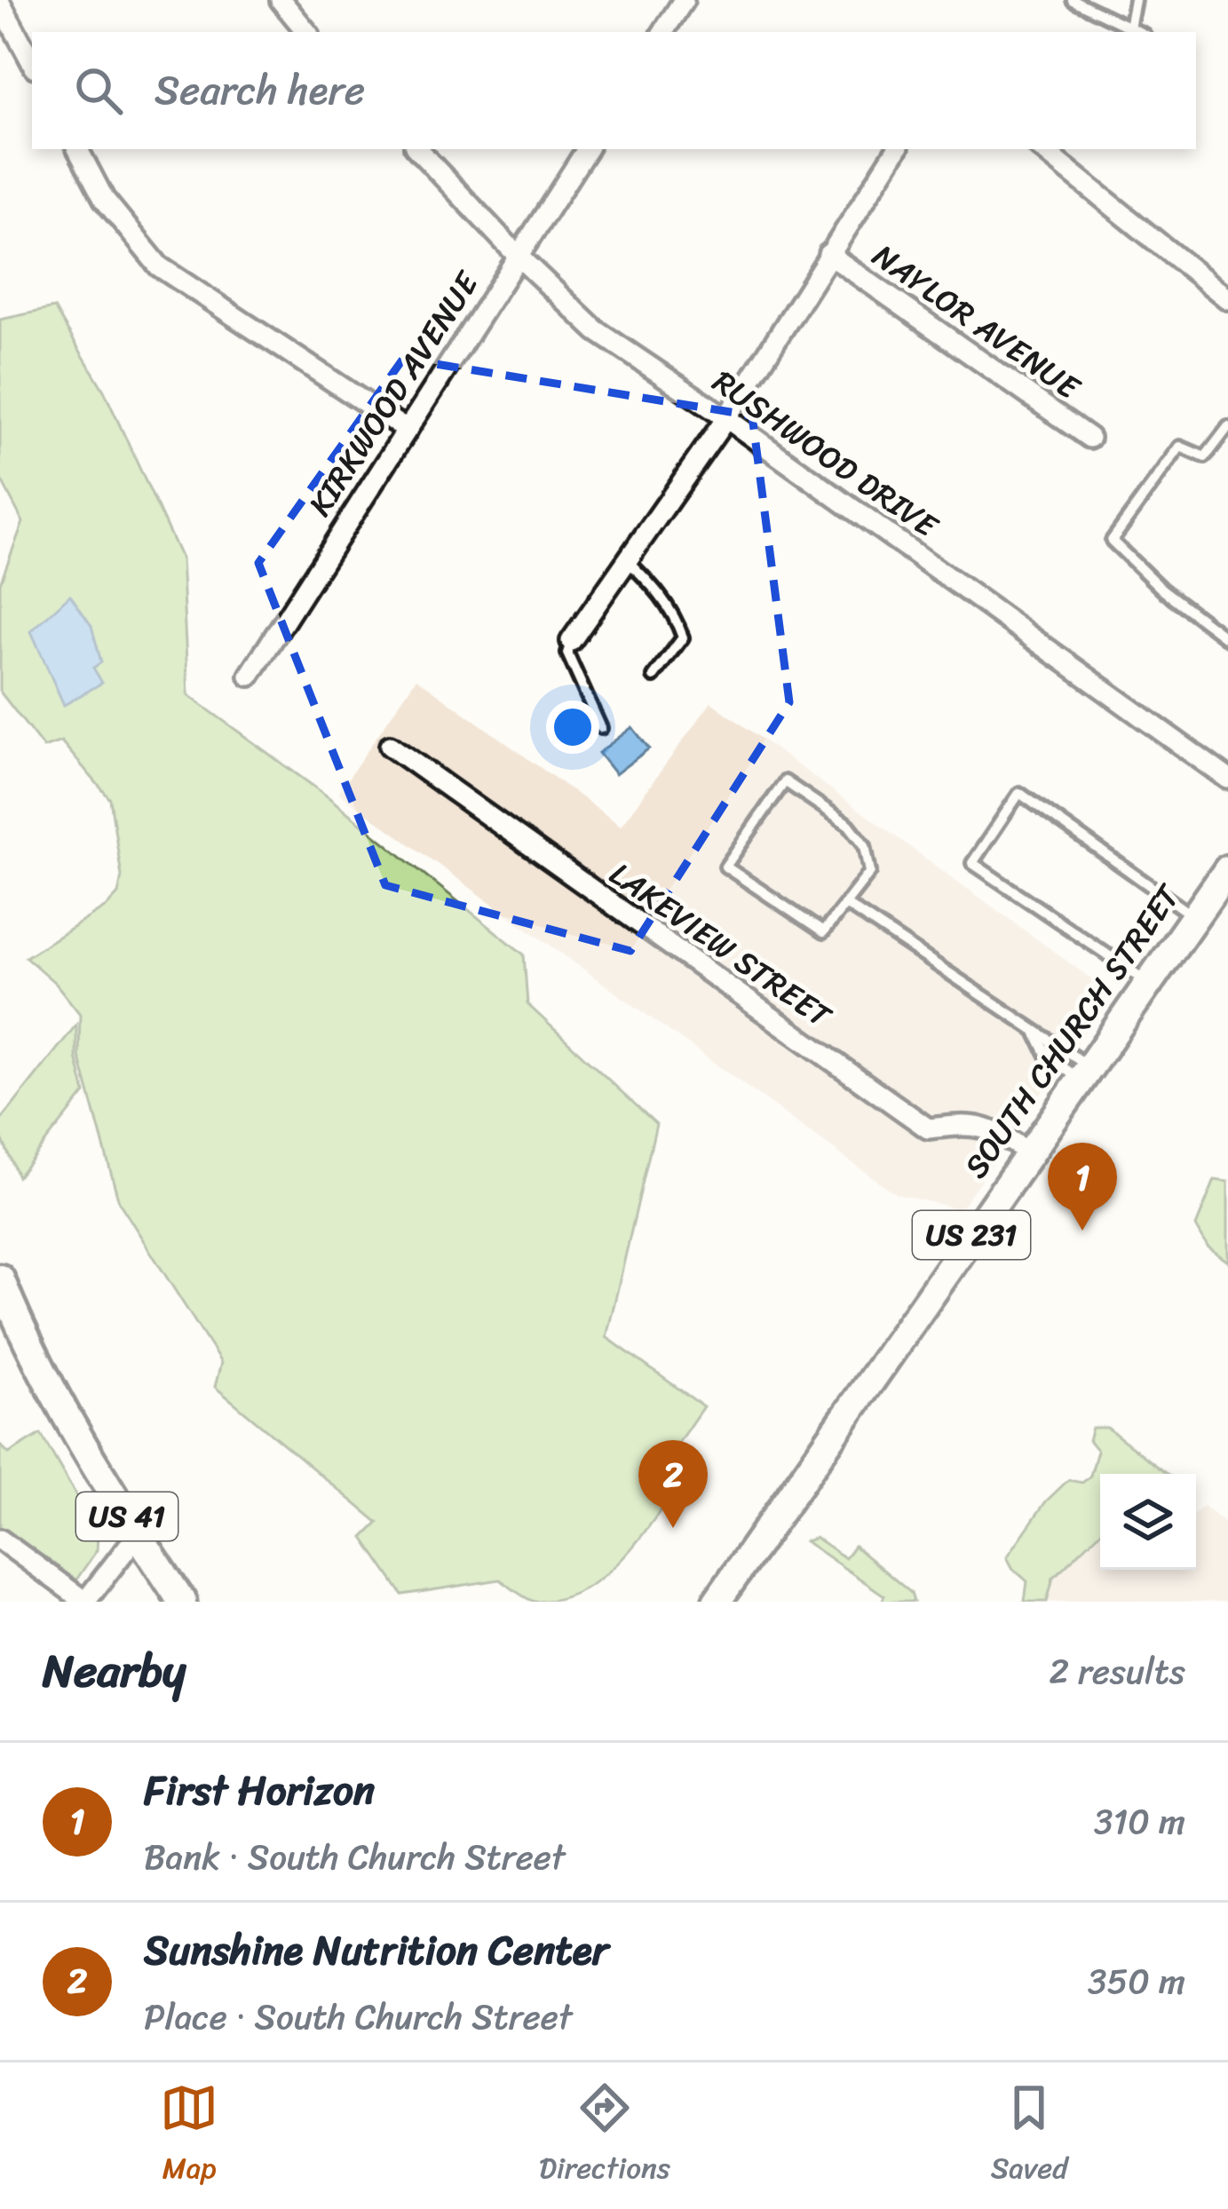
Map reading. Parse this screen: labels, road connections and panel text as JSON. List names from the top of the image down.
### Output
{
  "streets": {
    "main road": ["SOUTH CHURCH STREET", "US 231", "US 41"],
    "street": [
      "NAYLOR AVENUE",
      "KIRKWOOD AVENUE",
      "RUSHWOOD DRIVE",
      "LAKEVIEW STREET"
    ]
  },
  "crossings": [
    ["NAYLOR AVENUE", "RUSHWOOD DRIVE"],
    ["KIRKWOOD AVENUE", "RUSHWOOD DRIVE"],
    ["LAKEVIEW STREET", "SOUTH CHURCH STREET"]
  ],
  "page": {
    "search": "Search here",
    "pins": ["1", "2"],
    "heading": ["Nearby", "2 results"],
    "list": [
      {
        "mark": "1",
        "name": "First Horizon",
        "note": "Bank · South Church Street",
        "value": "310 m"
      },
      {
        "mark": "2",
        "name": "Sunshine Nutrition Center",
        "note": "Place · South Church Street",
        "value": "350 m"
      }
    ],
    "nav": ["Map", "Directions", "Saved"]
  }
}
